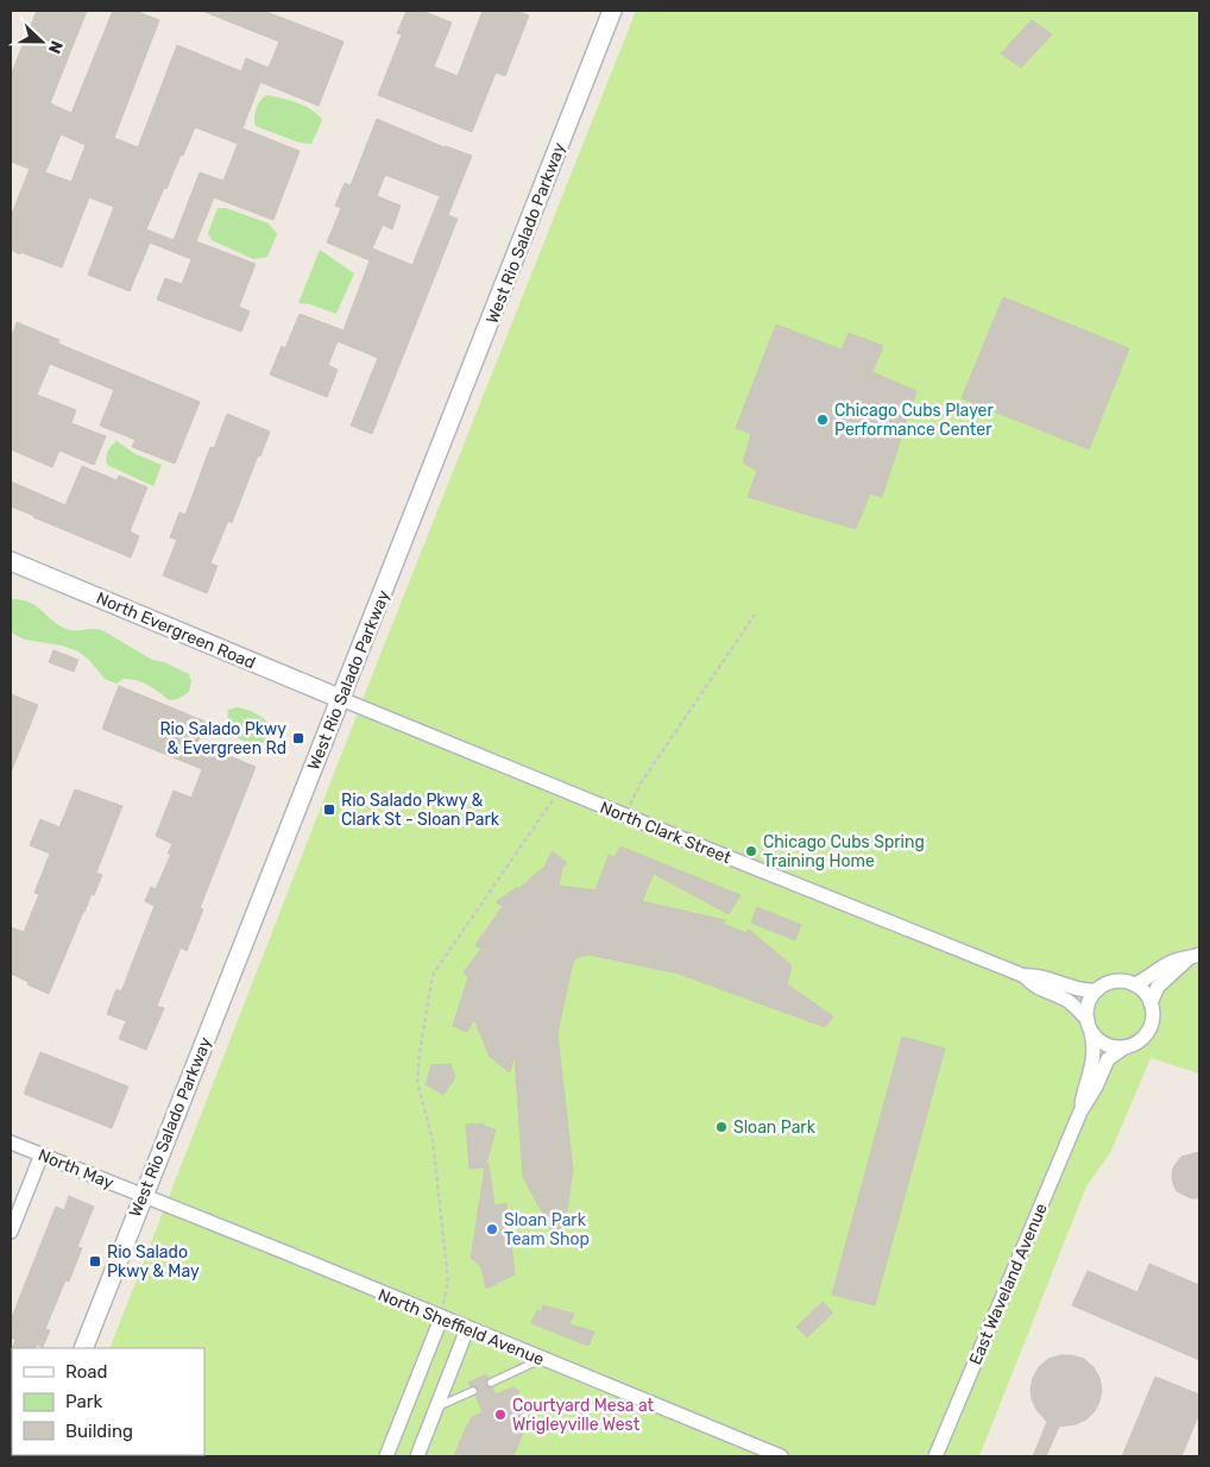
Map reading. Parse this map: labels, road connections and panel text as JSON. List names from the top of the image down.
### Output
{
  "streets": {
    "main road": ["West Rio Salado Parkway", "North Evergreen Road"],
    "street": [
      "North Clark Street",
      "North May",
      "East Waveland Avenue",
      "North Sheffield Avenue"
    ]
  },
  "crossings": [
    ["West Rio Salado Parkway", "North Evergreen Road"],
    ["West Rio Salado Parkway", "North Clark Street"],
    ["West Rio Salado Parkway", "North May"],
    ["West Rio Salado Parkway", "North Sheffield Avenue"],
    ["North Evergreen Road", "North Clark Street"],
    ["North Clark Street", "East Waveland Avenue"],
    ["North May", "North Sheffield Avenue"]
  ],
  "places": {
    "other": [
      "Chicago Cubs Player Performance Center",
      "Chicago Cubs Spring Training Home",
      "Sloan Park",
      "Sloan Park Team Shop",
      "Courtyard Mesa at Wrigleyville West"
    ],
    "transit": ["Rio Salado Pkwy & Evergreen Rd", "Rio Salado Pkwy & Clark St - Sloan Park", "Rio Salado Pkwy & May"]
  },
  "legend": ["Road", "Park", "Building"],
  "north": "right"
}
